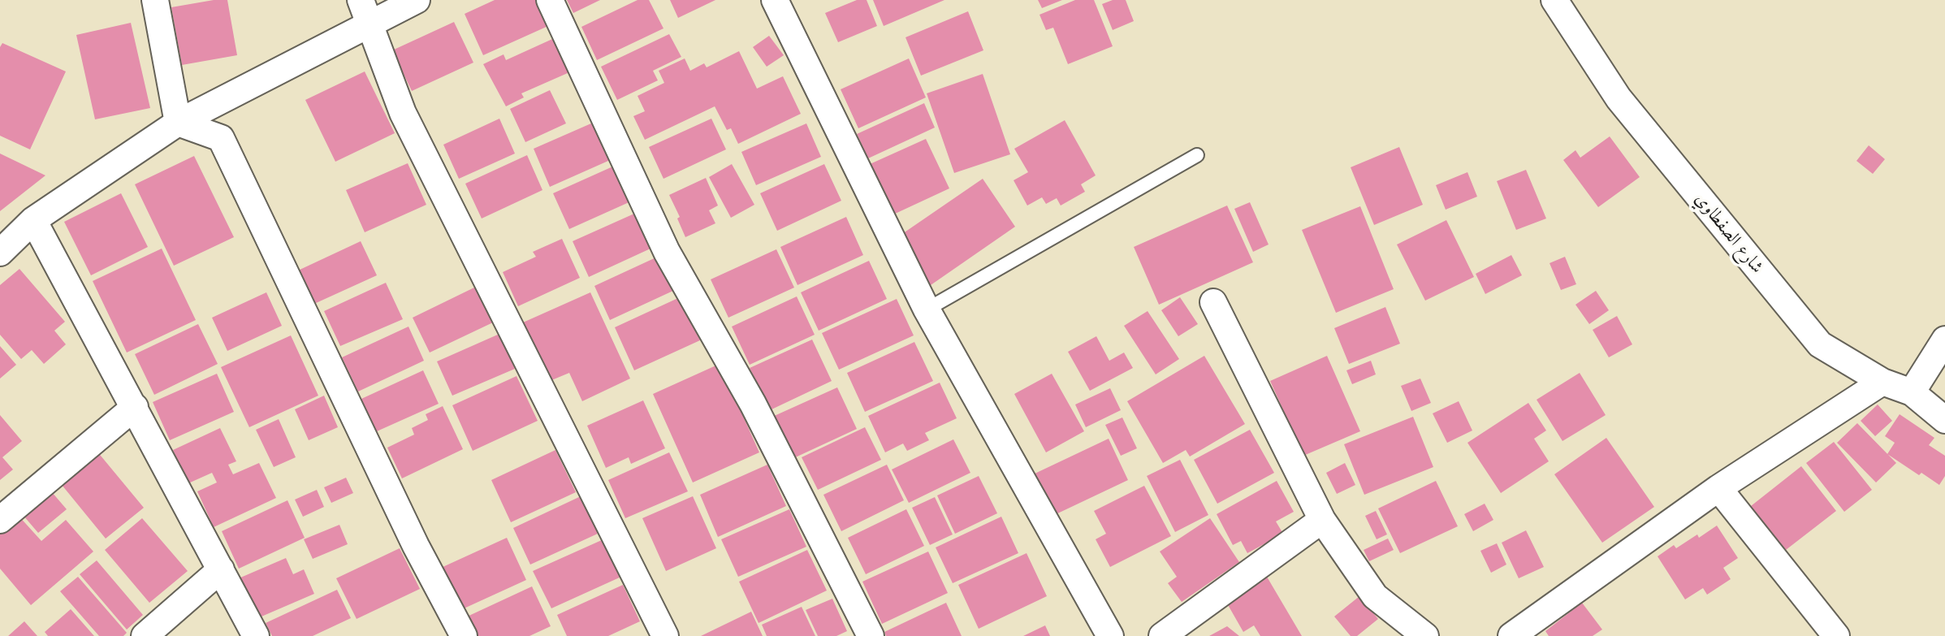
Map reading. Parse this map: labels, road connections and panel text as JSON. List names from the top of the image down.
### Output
{
  "streets": {
    "street": ["شارع الصفطاوي"]
  }
}
